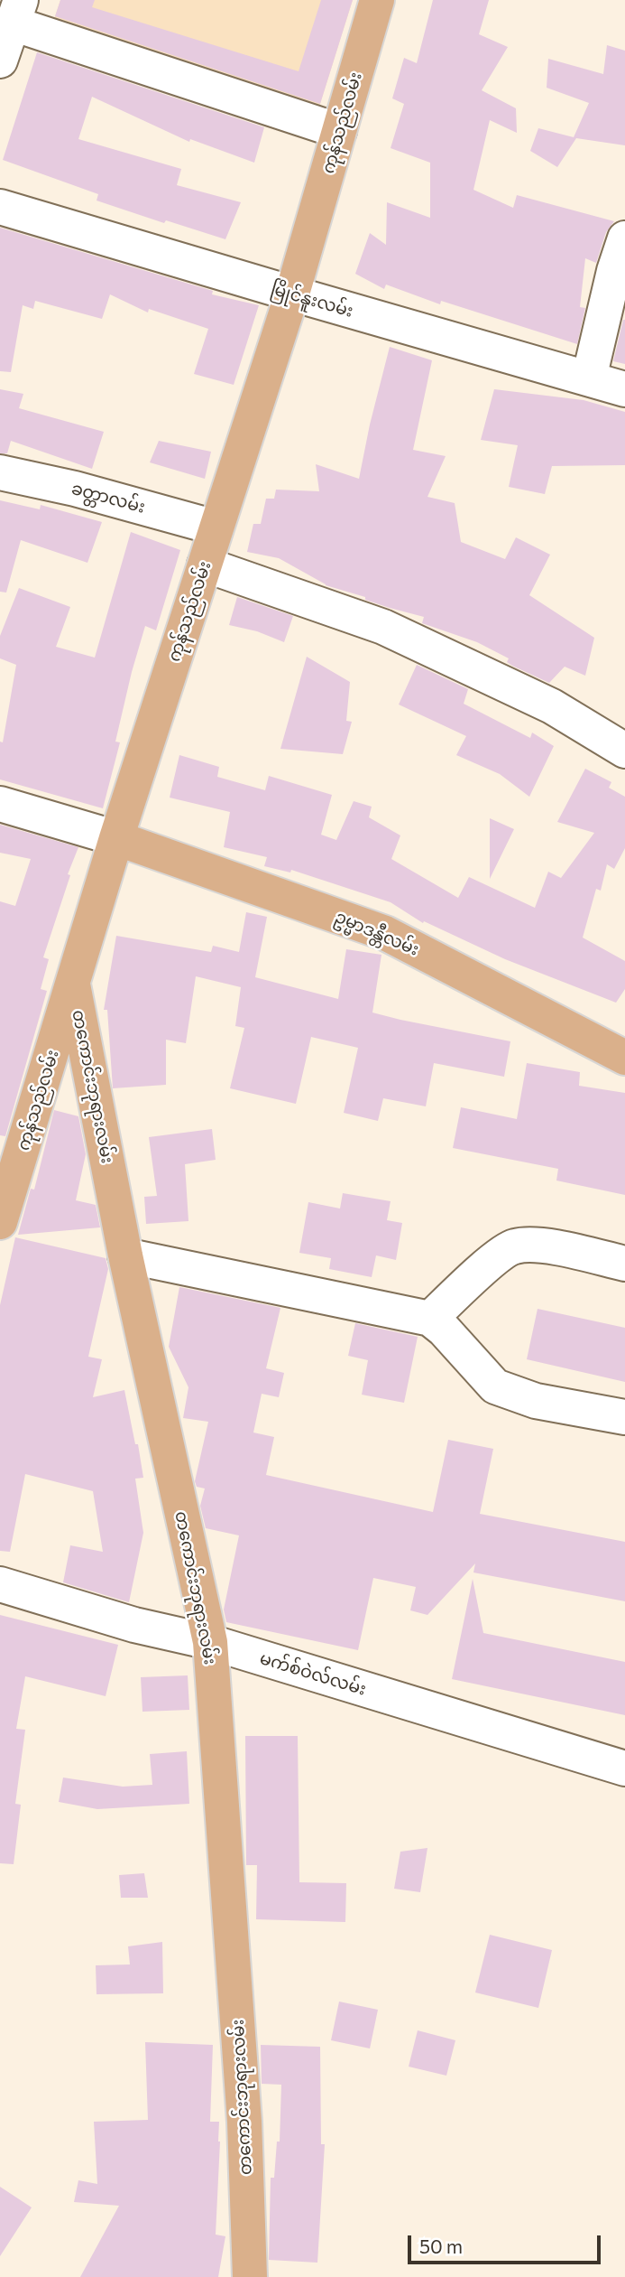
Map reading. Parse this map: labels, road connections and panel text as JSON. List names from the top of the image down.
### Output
{
  "streets": {
    "main road": ["ကုန်သည်လမ်း", "ဥမ္မာဒန္တီလမ်း", "တကောင်းဘုရားလမ်း"],
    "street": ["မြိုင်နူးလမ်း", "ခတ္တာလမ်း", "မက်စ်ဝဲလ်လမ်း"]
  },
  "crossings": [
    ["ကုန်သည်လမ်း", "မြိုင်နူးလမ်း"],
    ["ကုန်သည်လမ်း", "ခတ္တာလမ်း"],
    ["ကုန်သည်လမ်း", "ဥမ္မာဒန္တီလမ်း"],
    ["ကုန်သည်လမ်း", "တကောင်းဘုရားလမ်း"],
    ["တကောင်းဘုရားလမ်း", "မက်စ်ဝဲလ်လမ်း"]
  ],
  "scale_bar": "50 m"
}
